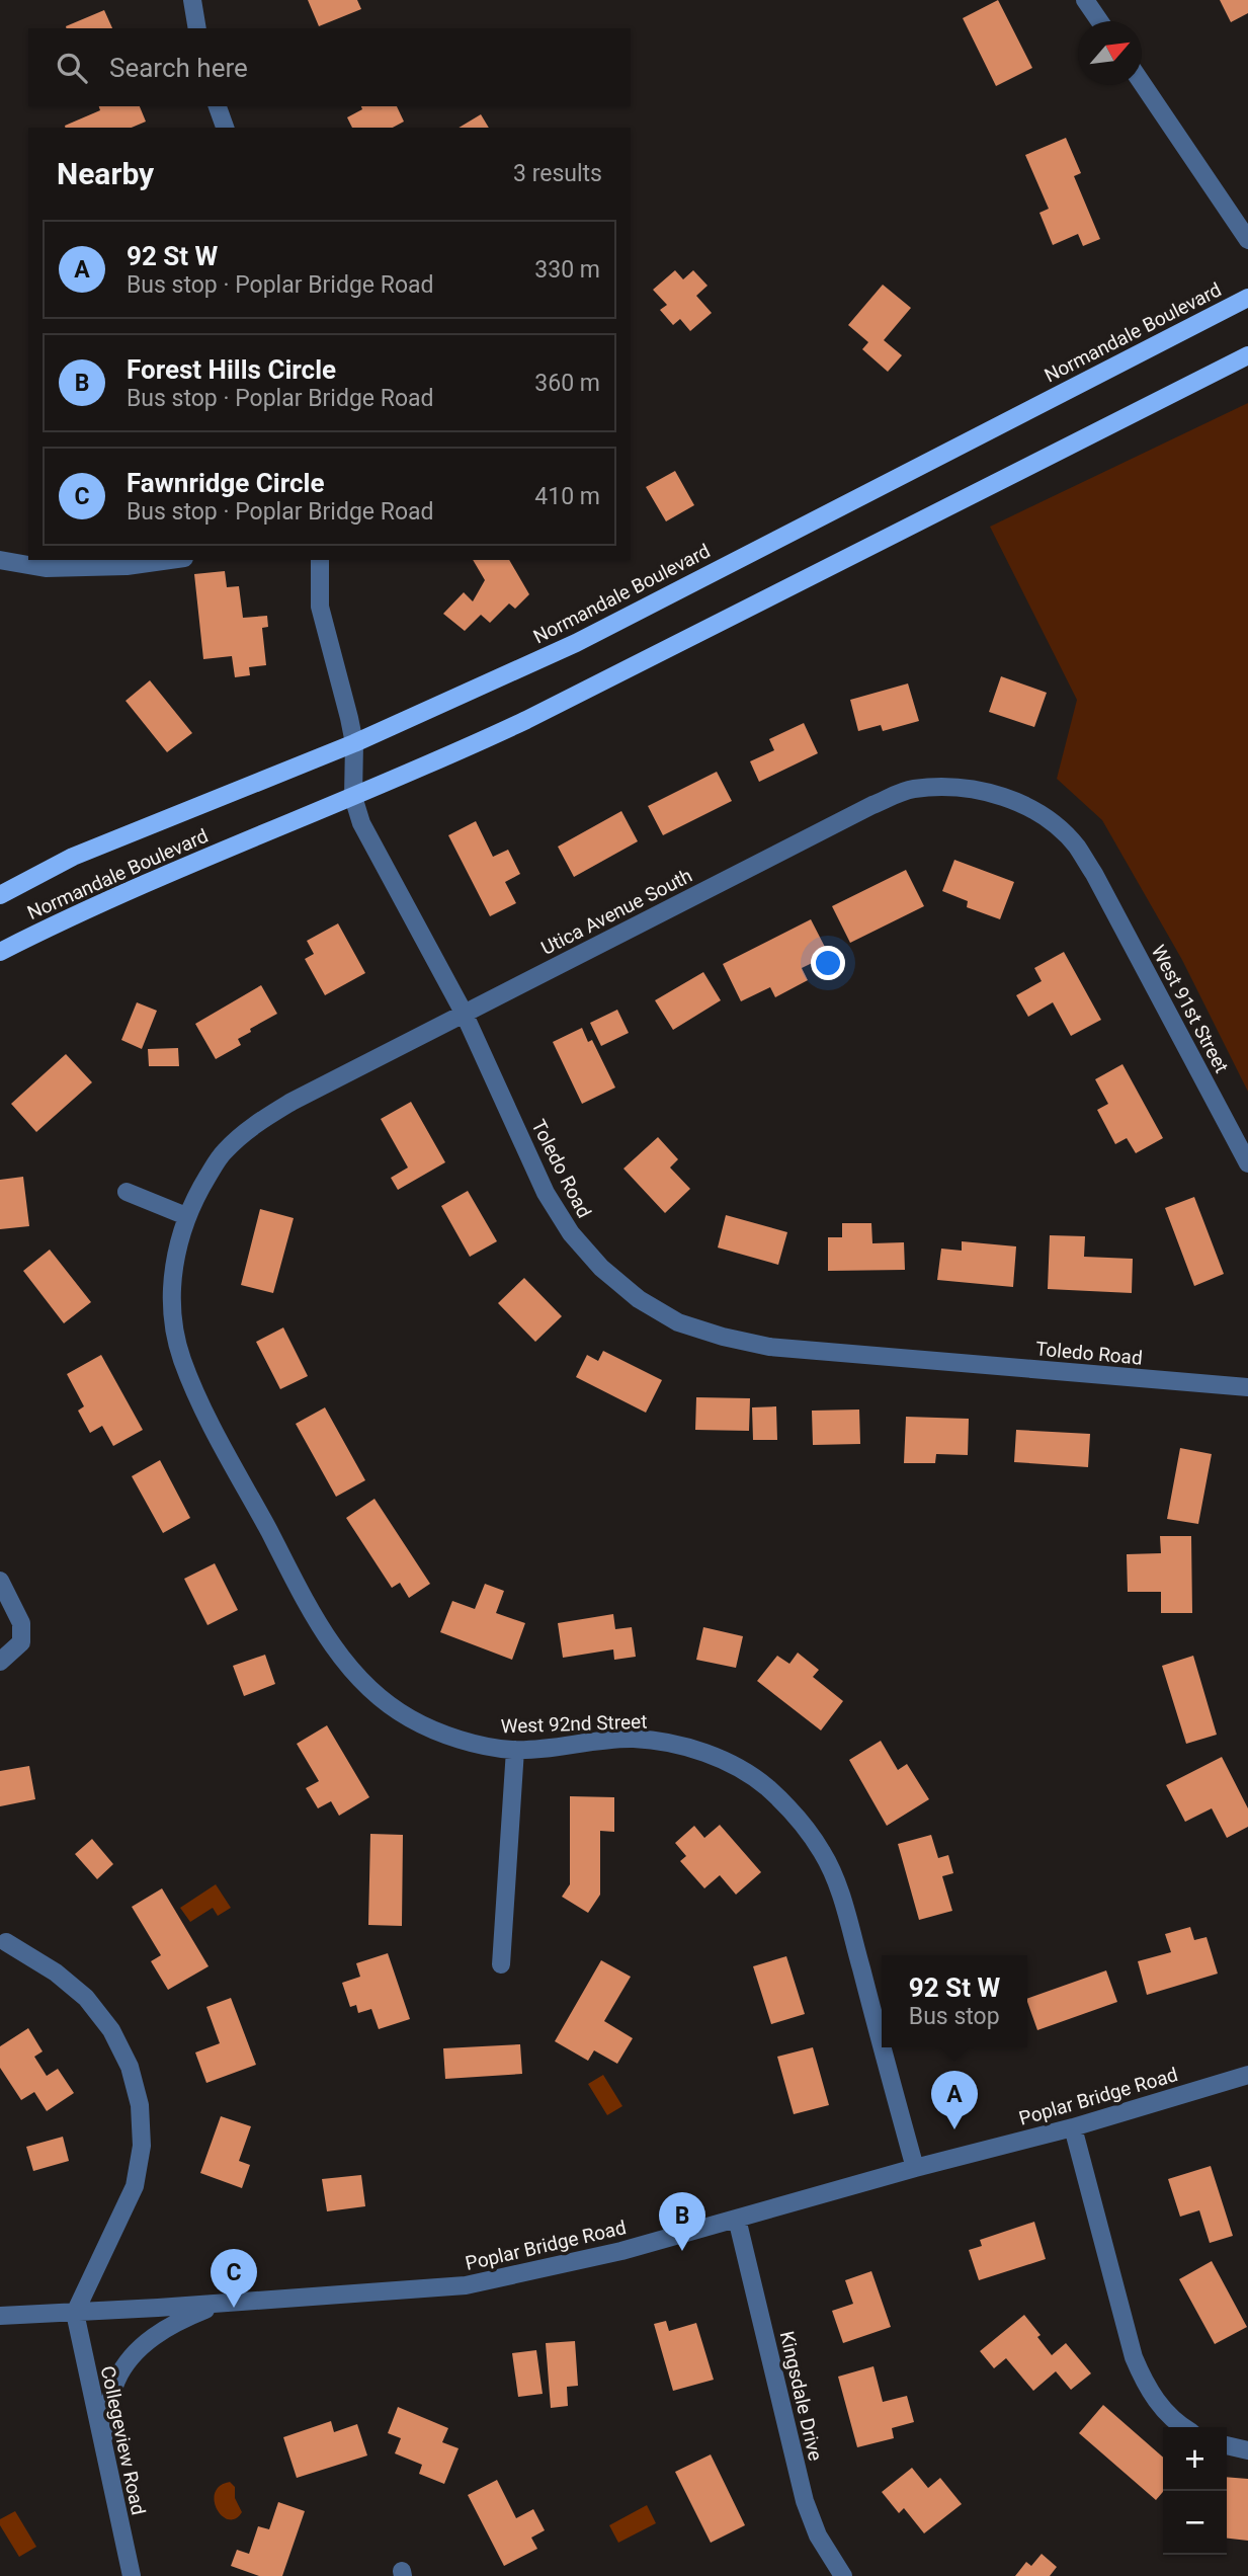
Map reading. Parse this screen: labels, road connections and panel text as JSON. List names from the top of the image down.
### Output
{
  "streets": {
    "main road": ["Normandale Boulevard"],
    "street": [
      "Utica Avenue South",
      "West 91st Street",
      "Toledo Road",
      "West 92nd Street",
      "Poplar Bridge Road",
      "Kingsdale Drive",
      "Collegeview Road"
    ]
  },
  "crossings": [
    ["Normandale Boulevard", "Toledo Road"],
    ["Utica Avenue South", "West 91st Street"],
    ["Utica Avenue South", "Toledo Road"],
    ["Utica Avenue South", "West 92nd Street"],
    ["West 92nd Street", "Poplar Bridge Road"],
    ["Poplar Bridge Road", "Kingsdale Drive"],
    ["Poplar Bridge Road", "Collegeview Road"]
  ],
  "north": "top right",
  "page": {
    "search": "Search here",
    "heading": ["Nearby", "3 results"],
    "list": [
      {
        "mark": "A",
        "name": "92 St W",
        "note": "Bus stop · Poplar Bridge Road",
        "value": "330 m"
      },
      {
        "mark": "B",
        "name": "Forest Hills Circle",
        "note": "Bus stop · Poplar Bridge Road",
        "value": "360 m"
      },
      {
        "mark": "C",
        "name": "Fawnridge Circle",
        "note": "Bus stop · Poplar Bridge Road",
        "value": "410 m"
      }
    ],
    "popup": ["92 St W", "Bus stop"],
    "pins": ["A", "B", "C"],
    "map_buttons": ["+", "−"]
  }
}
